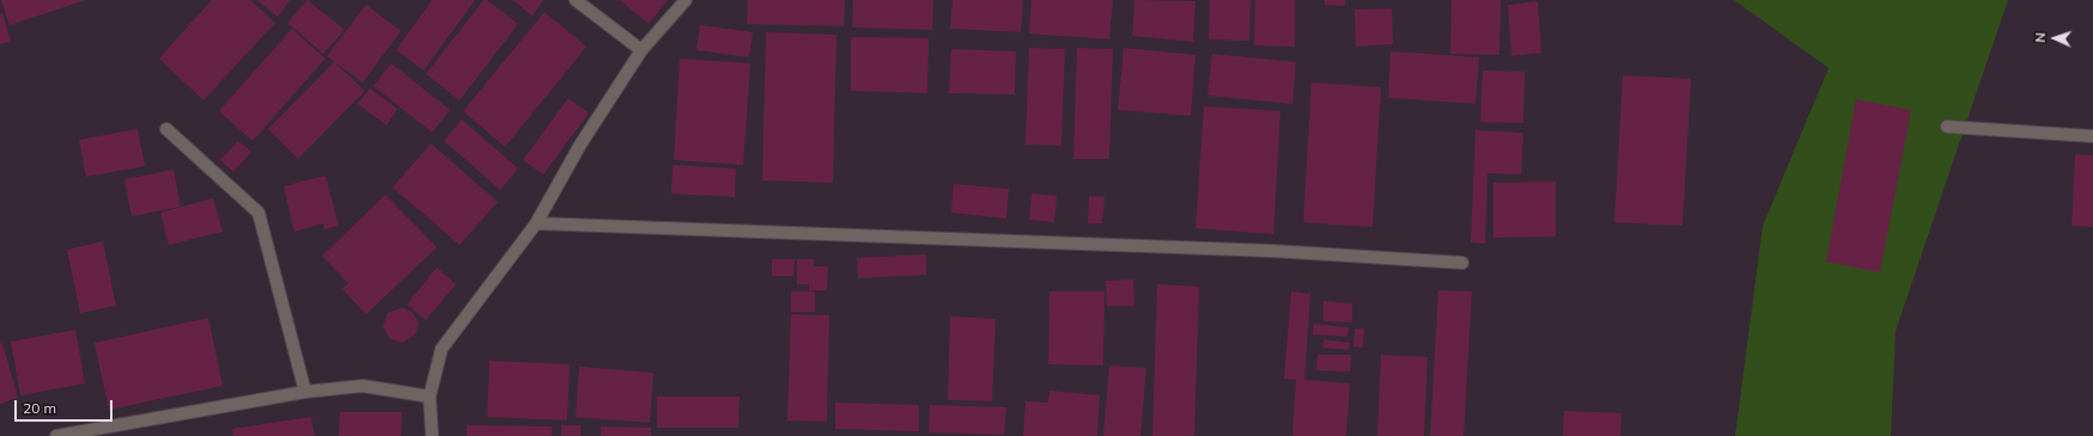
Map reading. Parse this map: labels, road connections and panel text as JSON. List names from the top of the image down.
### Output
{
  "scale_bar": "20 m",
  "north": "left"
}
